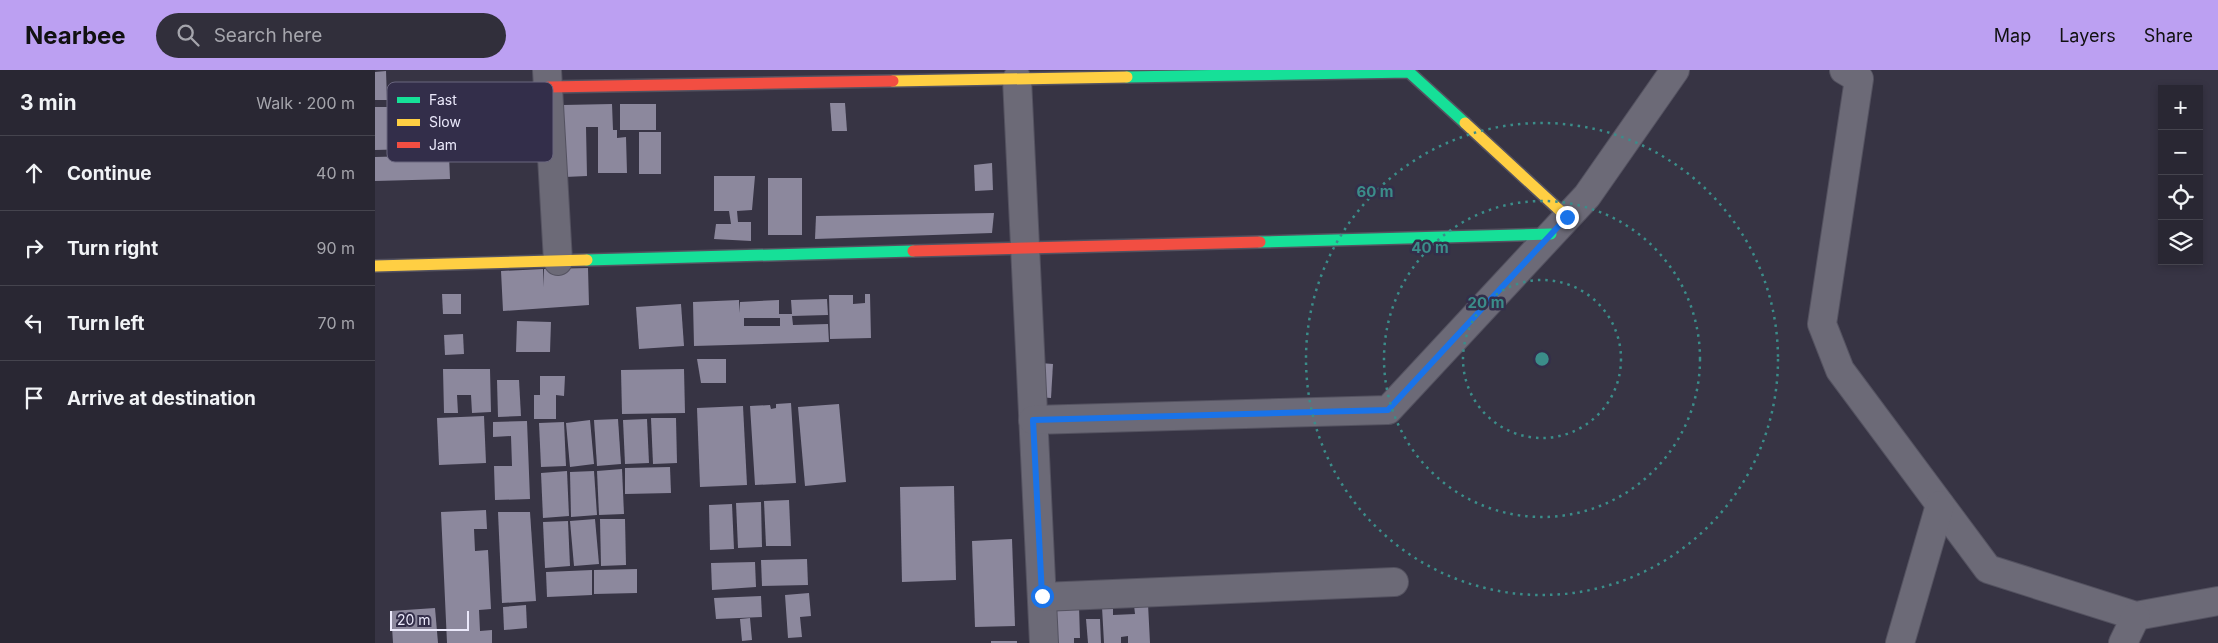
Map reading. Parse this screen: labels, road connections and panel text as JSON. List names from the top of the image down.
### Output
{
  "legend": ["Fast", "Slow", "Jam"],
  "scale_bar": "20 m",
  "page": {
    "header": "Nearbee",
    "search": "Search here",
    "nav": ["Map", "Layers", "Share"],
    "heading": ["3 min", "Walk · 200 m"],
    "map_buttons": ["+", "−"],
    "list": [
      ["Continue", "40 m"],
      ["Turn right", "90 m"],
      ["Turn left", "70 m"],
      "Arrive at destination"
    ],
    "scale": "20 m"
  },
  "rings": ["60 m", "40 m", "20 m"]
}
